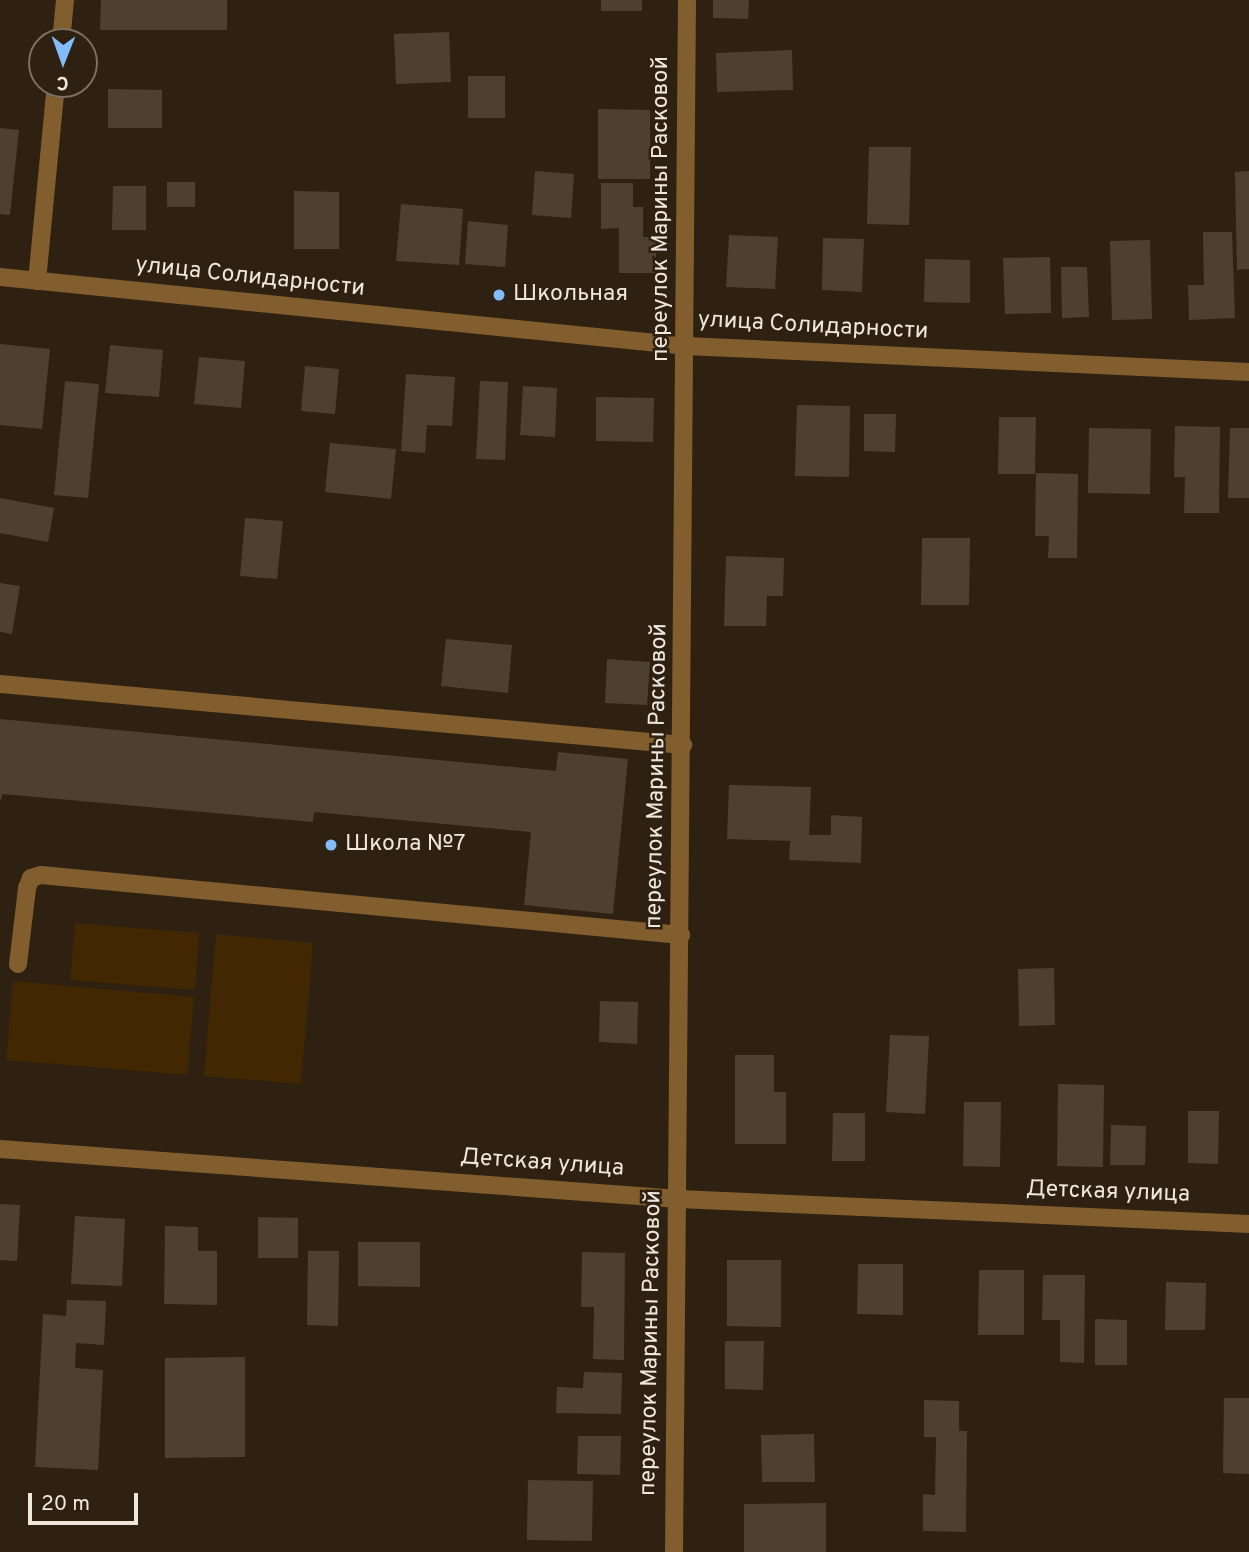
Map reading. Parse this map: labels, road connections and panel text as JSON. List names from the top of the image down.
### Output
{
  "streets": {
    "street": ["переулок Марины Расковой", "улица Солидарности", "Детская улица"]
  },
  "crossings": [
    ["переулок Марины Расковой", "улица Солидарности"],
    ["переулок Марины Расковой", "Детская улица"]
  ],
  "places": ["Школьная", "Школа №7"],
  "scale_bar": "20 m",
  "north": "bottom"
}
